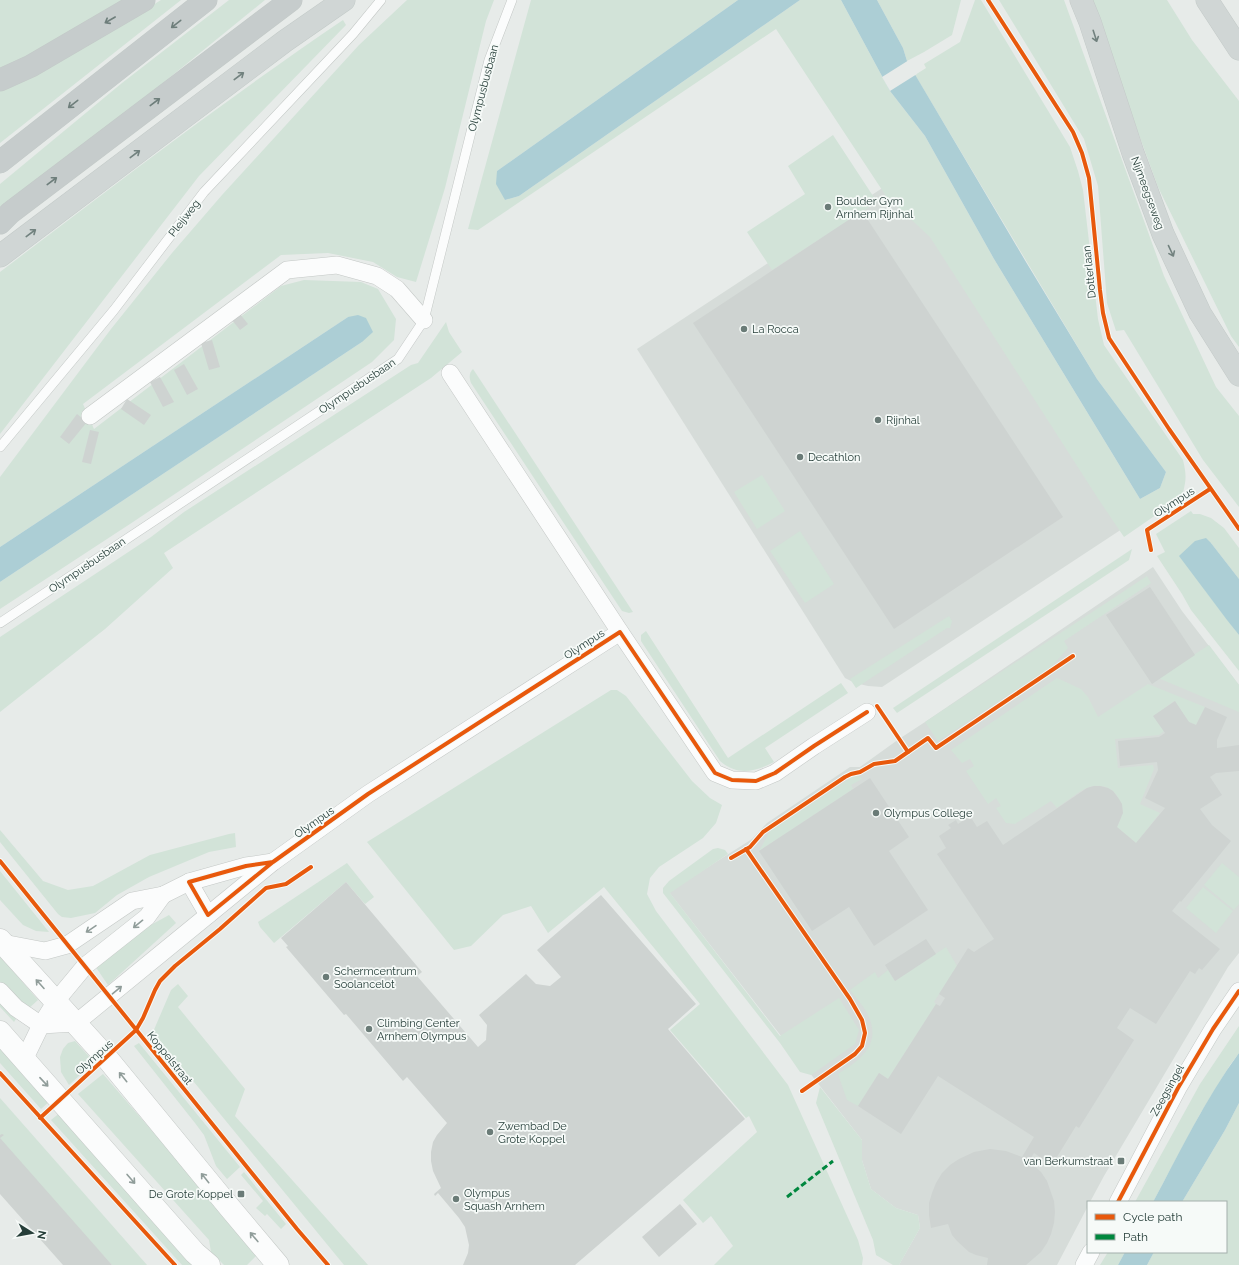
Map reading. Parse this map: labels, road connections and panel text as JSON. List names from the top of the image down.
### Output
{
  "streets": {
    "main road": ["Nijmeegseweg"],
    "street": ["Olympus", "Zeegsingel"],
    "lane": ["Olympusbusbaan", "Pleijweg"],
    "cycle path": ["Dotterlaan", "Koppelstraat"]
  },
  "one_way": ["Nijmeegseweg"],
  "places": {
    "other": [
      "Boulder Gym Arnhem Rijnhal",
      "La Rocca",
      "Rijnhal",
      "Decathlon",
      "Olympus College",
      "Schermcentrum Soolancelot",
      "Climbing Center Arnhem Olympus",
      "Zwembad De Grote Koppel",
      "Olympus Squash Arnhem"
    ],
    "transit": ["van Berkumstraat", "De Grote Koppel"]
  },
  "legend": ["Cycle path", "Path"],
  "north": "right"
}
